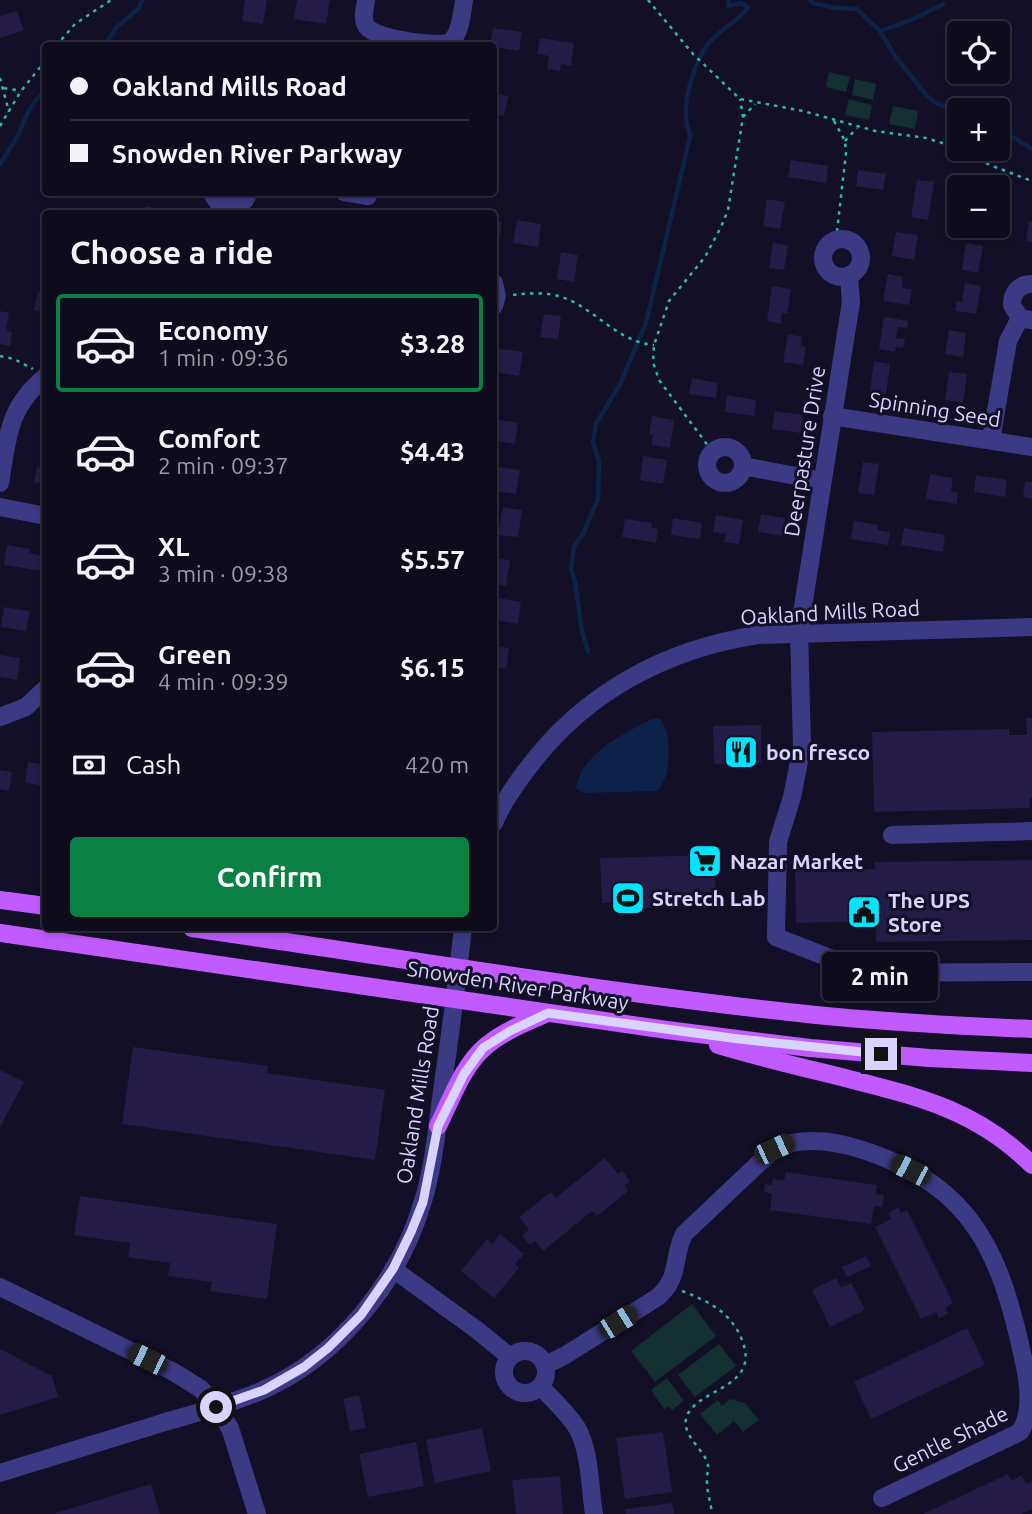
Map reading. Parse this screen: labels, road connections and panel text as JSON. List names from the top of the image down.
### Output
{
  "streets": {
    "main road": ["Snowden River Parkway"],
    "street": [
      "Spinning Seed",
      "Deerpasture Drive",
      "Oakland Mills Road",
      "Gentle Shade"
    ]
  },
  "crossings": [
    ["Spinning Seed", "Deerpasture Drive"],
    ["Deerpasture Drive", "Oakland Mills Road"],
    ["Oakland Mills Road", "Snowden River Parkway"]
  ],
  "places": {
    "restaurant": ["bon fresco"],
    "supermarket": ["Nazar Market"],
    "sports": ["Stretch Lab"],
    "public building": ["The UPS Store"]
  },
  "page": {
    "map_buttons": ["+", "−"],
    "banner": ["Oakland Mills Road", "Snowden River Parkway"],
    "heading": "Choose a ride",
    "list": [
      {
        "name": "Economy",
        "note": "1 min · 09:36",
        "value": "$3.28"
      },
      {
        "name": "Comfort",
        "note": "2 min · 09:37",
        "value": "$4.43"
      },
      {
        "name": "XL",
        "note": "3 min · 09:38",
        "value": "$5.57"
      },
      {
        "name": "Green",
        "note": "4 min · 09:39",
        "value": "$6.15"
      }
    ],
    "pay": ["Cash", "420 m"],
    "buttons": "Confirm",
    "bubble": "2 min"
  }
}
